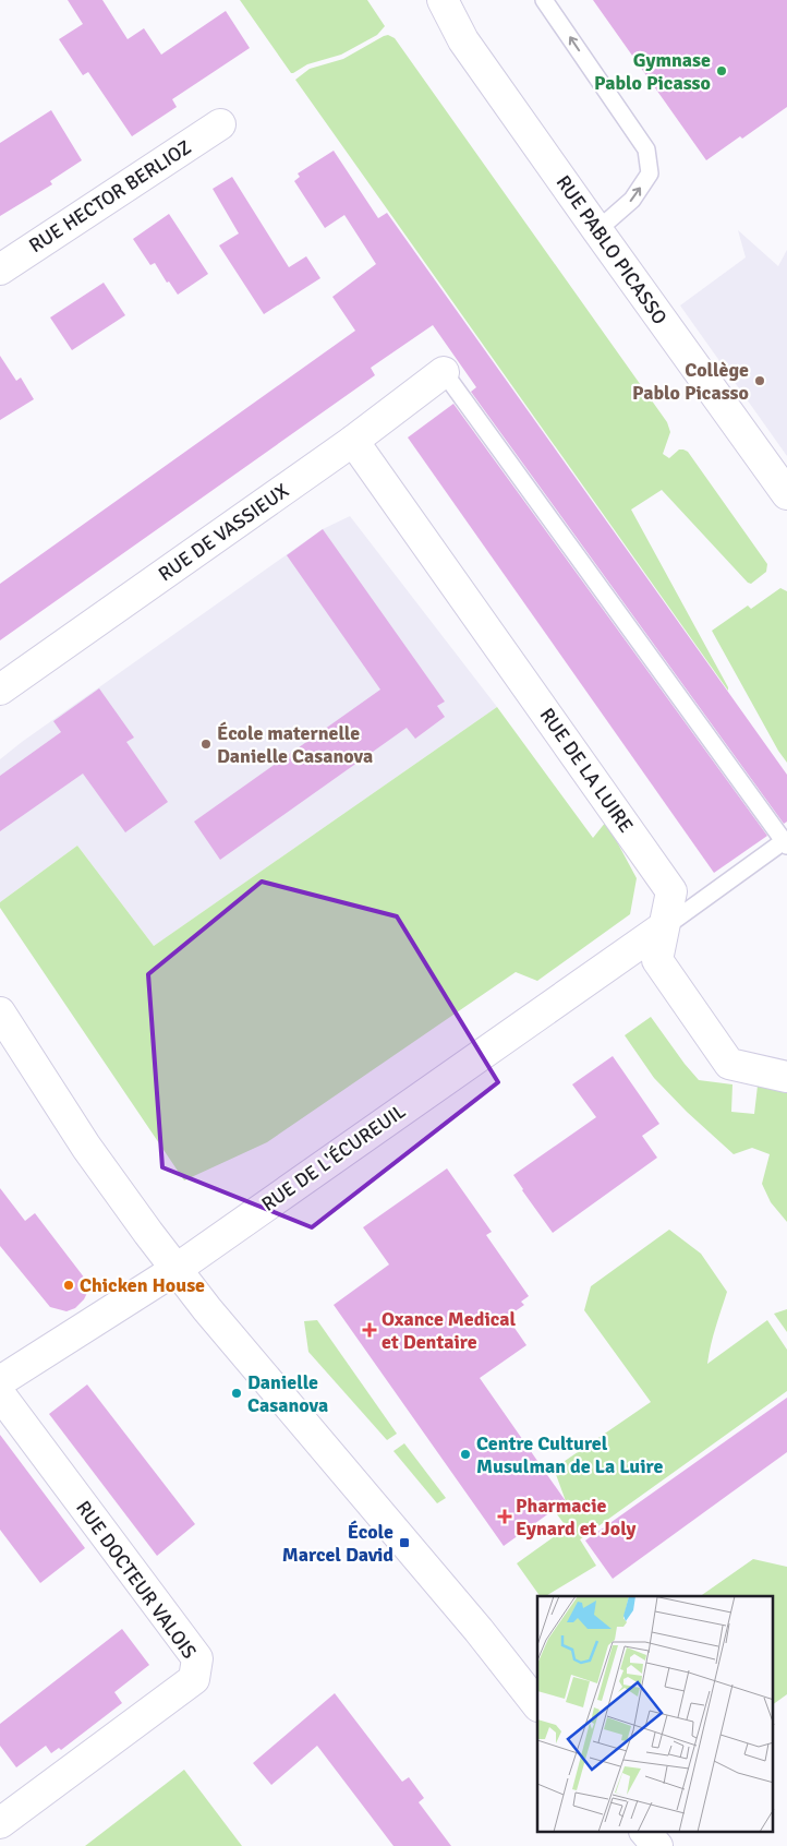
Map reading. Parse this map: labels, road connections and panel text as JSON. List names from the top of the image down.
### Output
{
  "streets": {
    "street": [
      "RUE HECTOR BERLIOZ",
      "RUE PABLO PICASSO",
      "RUE DE VASSIEUX",
      "RUE DE LA LUIRE",
      "RUE DE L'ÉCUREUIL",
      "RUE DOCTEUR VALOIS"
    ]
  },
  "crossings": [
    ["RUE DE VASSIEUX", "RUE DE LA LUIRE"],
    ["RUE DE LA LUIRE", "RUE DE L'ÉCUREUIL"]
  ],
  "places": {
    "other": [
      "Gymnase Pablo Picasso",
      "Collège Pablo Picasso",
      "École maternelle Danielle Casanova",
      "Chicken House",
      "Danielle Casanova",
      "Centre Culturel Musulman de La Luire"
    ],
    "health": ["Oxance Medical et Dentaire", "Pharmacie Eynard et Joly"],
    "transit": ["École Marcel David"]
  }
}
